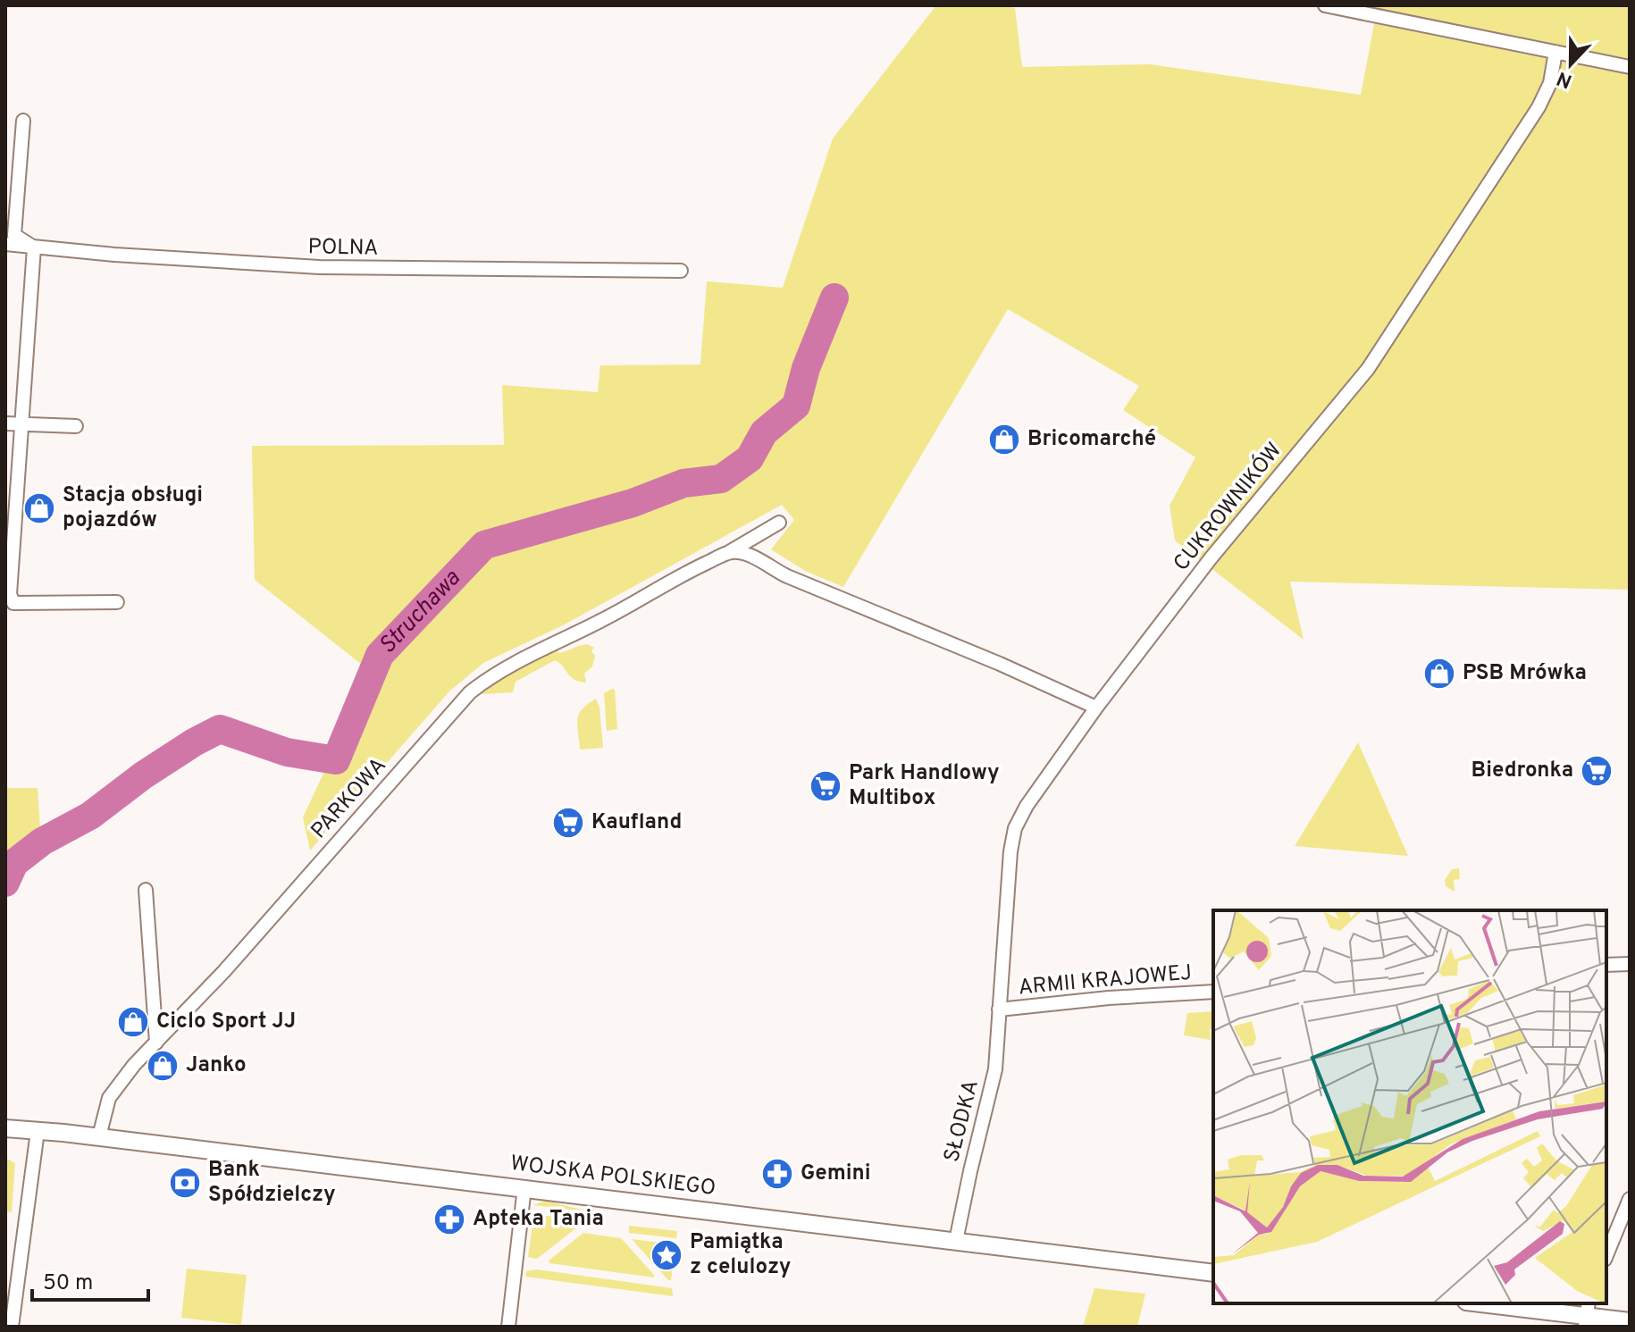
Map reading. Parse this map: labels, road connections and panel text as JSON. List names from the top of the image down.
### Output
{
  "streets": {
    "street": [
      "POLNA",
      "CUKROWNIKÓW",
      "PARKOWA",
      "ARMII KRAJOWEJ",
      "SŁODKA",
      "WOJSKA POLSKIEGO"
    ]
  },
  "crossings": [
    ["CUKROWNIKÓW", "ARMII KRAJOWEJ"],
    ["CUKROWNIKÓW", "SŁODKA"],
    ["PARKOWA", "WOJSKA POLSKIEGO"],
    ["ARMII KRAJOWEJ", "SŁODKA"],
    ["SŁODKA", "WOJSKA POLSKIEGO"]
  ],
  "water": ["Struchawa"],
  "places": {
    "shop": [
      "Bricomarché",
      "Stacja obsługi pojazdów",
      "PSB Mrówka",
      "Ciclo Sport JJ",
      "Janko"
    ],
    "supermarket": ["Biedronka", "Park Handlowy Multibox", "Kaufland"],
    "pharmacy": ["Gemini", "Apteka Tania"],
    "bank": ["Bank Spółdzielczy"],
    "place": ["Pamiątka z celulozy"]
  },
  "scale_bar": "50 m",
  "north": "bottom"
}
